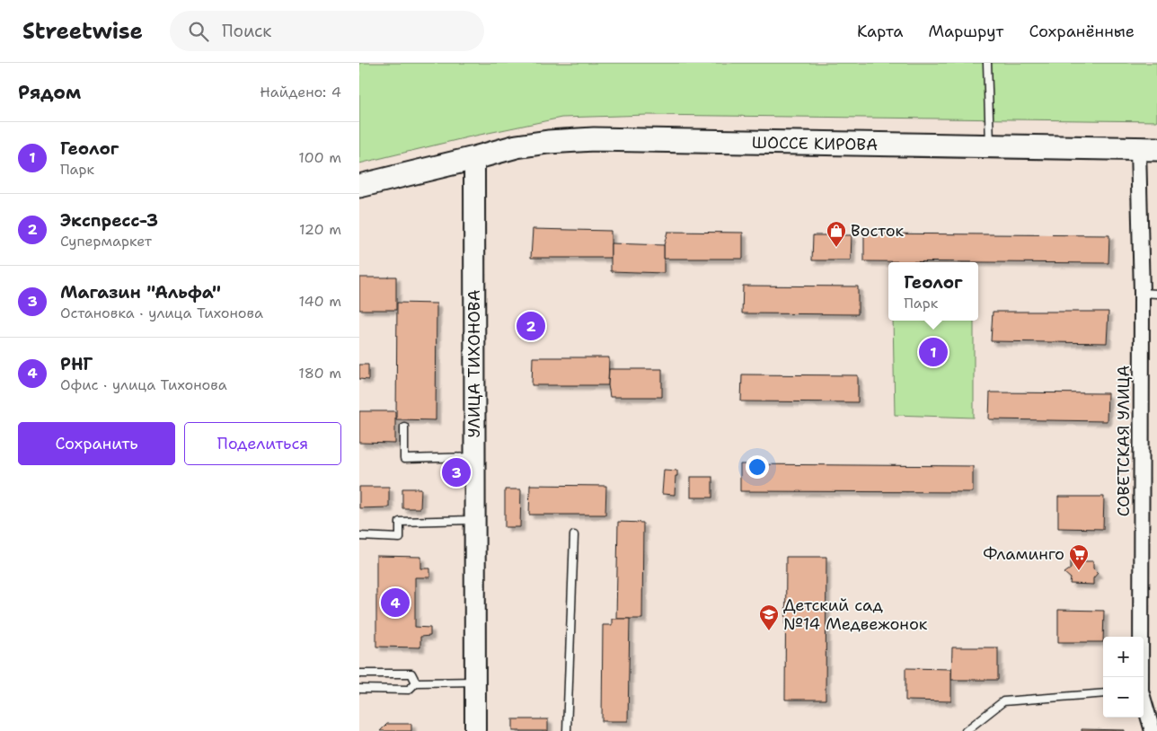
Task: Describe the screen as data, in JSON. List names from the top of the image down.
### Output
{
  "streets": {
    "main road": ["ШОССЕ КИРОВА", "УЛИЦА ТИХОНОВА"],
    "street": ["СОВЕТСКАЯ УЛИЦА"]
  },
  "crossings": [
    ["ШОССЕ КИРОВА", "УЛИЦА ТИХОНОВА"],
    ["ШОССЕ КИРОВА", "СОВЕТСКАЯ УЛИЦА"]
  ],
  "places": {
    "shop": ["Восток"],
    "supermarket": ["Фламинго"],
    "school or university": ["Детский сад №14 Медвежонок"]
  },
  "page": {
    "header": "Streetwise",
    "search": "Поиск",
    "nav": ["Карта", "Маршрут", "Сохранённые"],
    "heading": ["Рядом", "Найдено: 4"],
    "list": [
      {
        "mark": "1",
        "name": "Геолог",
        "note": "Парк",
        "value": "100 m"
      },
      {
        "mark": "2",
        "name": "Экспресс-3",
        "note": "Супермаркет",
        "value": "120 m"
      },
      {
        "mark": "3",
        "name": "Магазин \"Альфа\"",
        "note": "Остановка · улица Тихонова",
        "value": "140 m"
      },
      {
        "mark": "4",
        "name": "РНГ",
        "note": "Офис · улица Тихонова",
        "value": "180 m"
      }
    ],
    "popup": ["Геолог", "Парк"],
    "pins": [
      "2",
      "1",
      "3",
      "4"
    ],
    "buttons": ["Сохранить", "Поделиться"],
    "map_buttons": ["+", "−"]
  }
}
